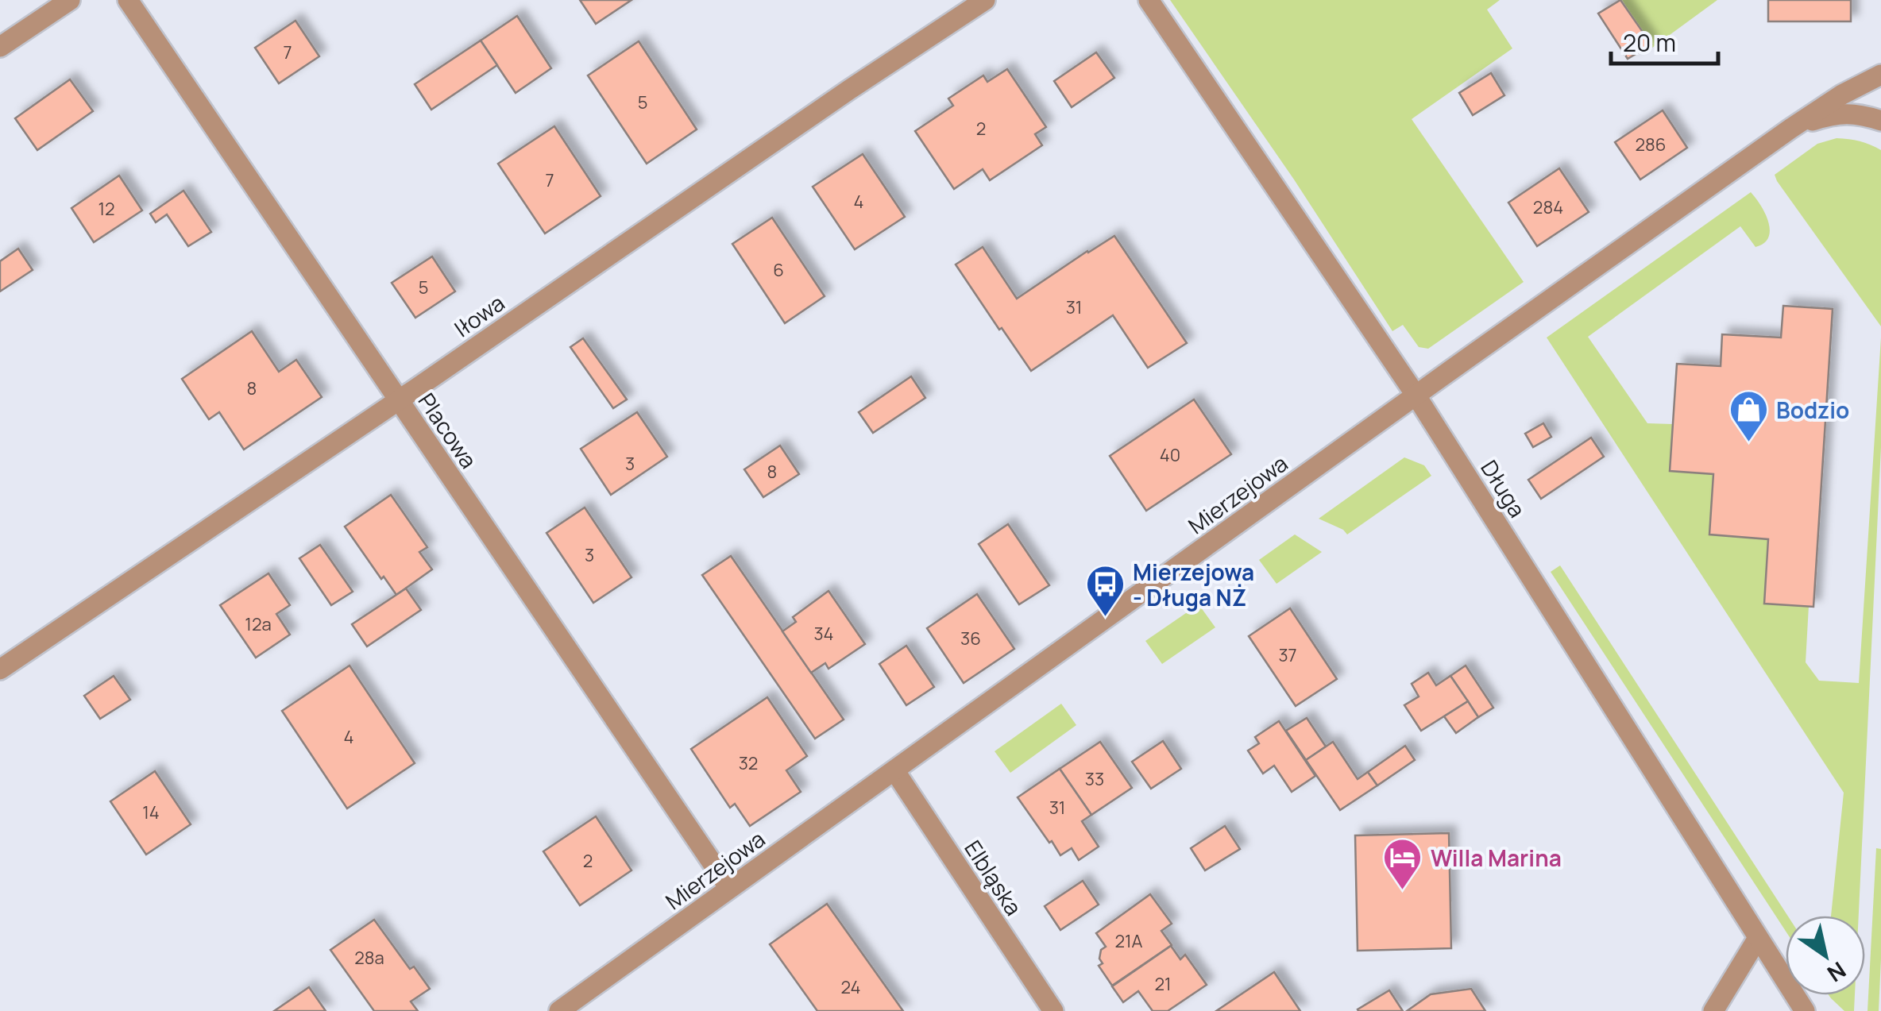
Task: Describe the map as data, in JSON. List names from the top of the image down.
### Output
{
  "streets": {
    "street": [
      "Iłowa",
      "Placowa",
      "Długa",
      "Mierzejowa",
      "Elbląska"
    ]
  },
  "crossings": [
    ["Iłowa", "Placowa"],
    ["Placowa", "Mierzejowa"],
    ["Długa", "Mierzejowa"],
    ["Mierzejowa", "Elbląska"]
  ],
  "places": {
    "shop": ["Bodzio"],
    "bus stop": ["Mierzejowa - Długa NŻ"],
    "hotel": ["Willa Marina"]
  },
  "house_numbers": [
    "7",
    "5",
    "2",
    "286",
    "7",
    "4",
    "284",
    "12",
    "6",
    "5",
    "31",
    "8",
    "40",
    "3",
    "8",
    "3",
    "12a",
    "34",
    "36",
    "37",
    "4",
    "32",
    "33",
    "31",
    "14",
    "2",
    "21A",
    "28a",
    "21",
    "24"
  ],
  "scale_bar": "20 m",
  "north": "bottom right"
}
